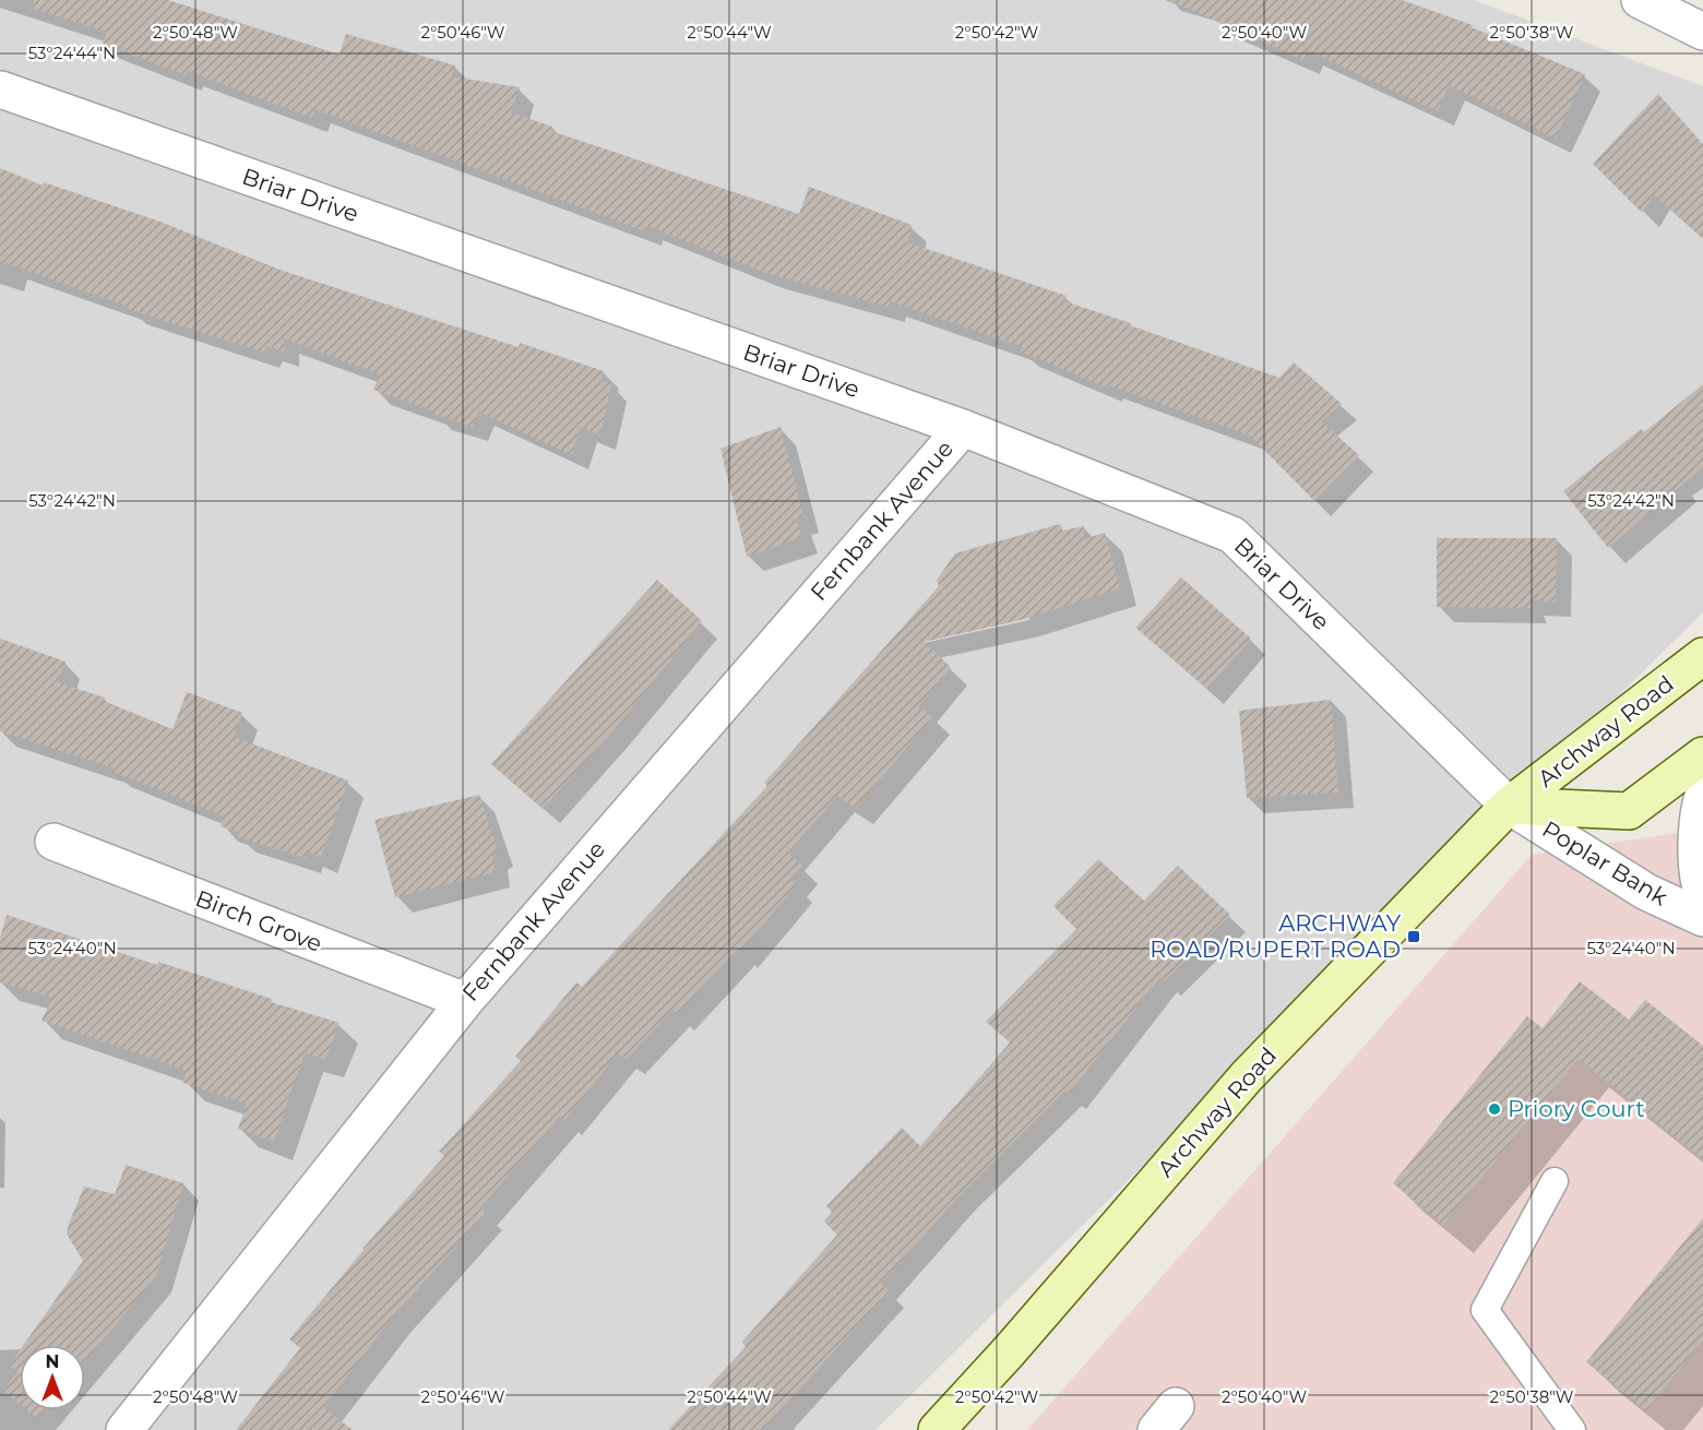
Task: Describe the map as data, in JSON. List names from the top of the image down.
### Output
{
  "streets": {
    "main road": ["Archway Road"],
    "street": [
      "Briar Drive",
      "Fernbank Avenue",
      "Poplar Bank",
      "Birch Grove"
    ]
  },
  "crossings": [
    ["Briar Drive", "Fernbank Avenue"],
    ["Briar Drive", "Archway Road"],
    ["Briar Drive", "Poplar Bank"],
    ["Fernbank Avenue", "Birch Grove"],
    ["Archway Road", "Poplar Bank"]
  ],
  "places": {
    "transit": ["ARCHWAY ROAD/RUPERT ROAD"],
    "other": ["Priory Court"]
  },
  "north": "top",
  "coordinates": [
    "2°50'48\"W",
    "2°50'46\"W",
    "2°50'44\"W",
    "2°50'42\"W",
    "2°50'40\"W",
    "2°50'38\"W",
    "53°24'44\"N",
    "53°24'42\"N",
    "53°24'40\"N"
  ]
}
